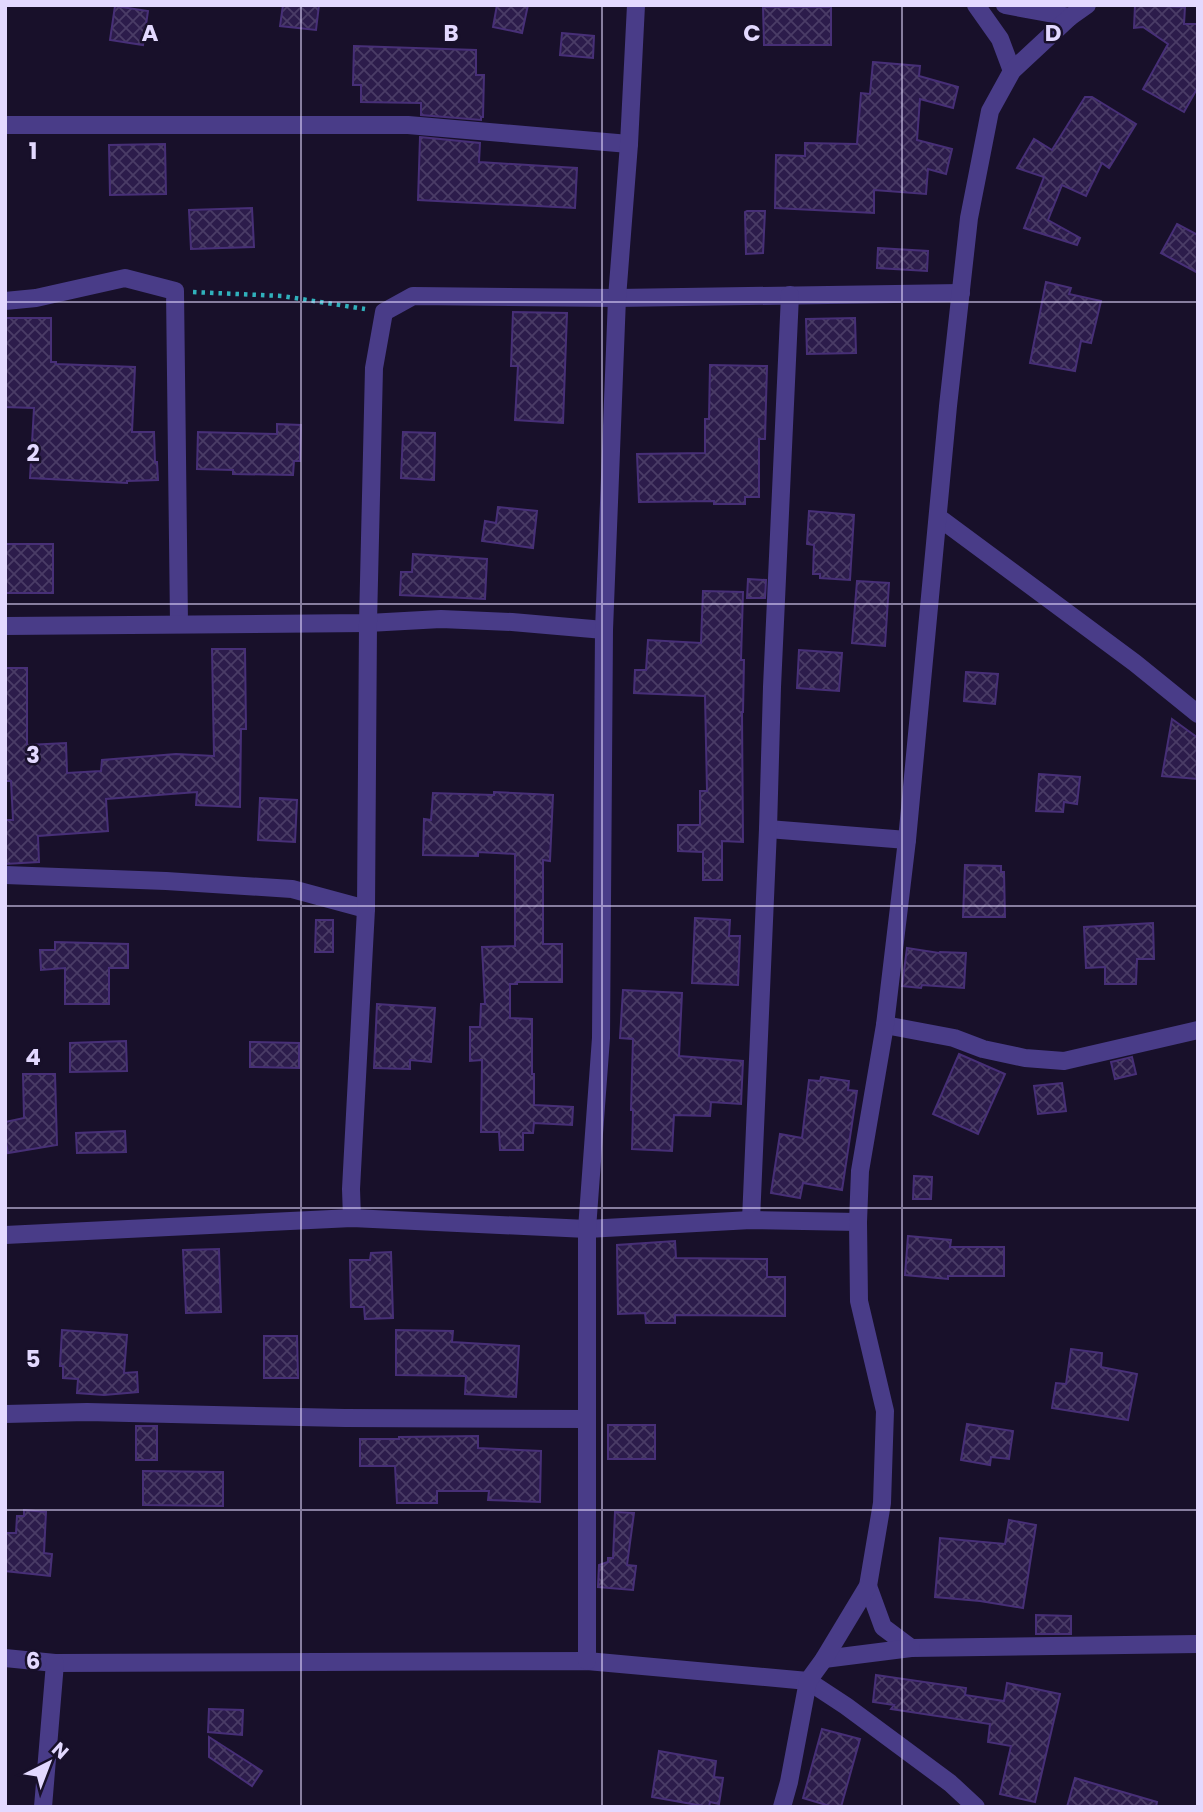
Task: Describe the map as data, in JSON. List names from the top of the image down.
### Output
{
  "north": "top right",
  "grid": {
    "columns": [
      "A",
      "B",
      "C",
      "D"
    ],
    "rows": [
      "1",
      "2",
      "3",
      "4",
      "5",
      "6"
    ]
  }
}
